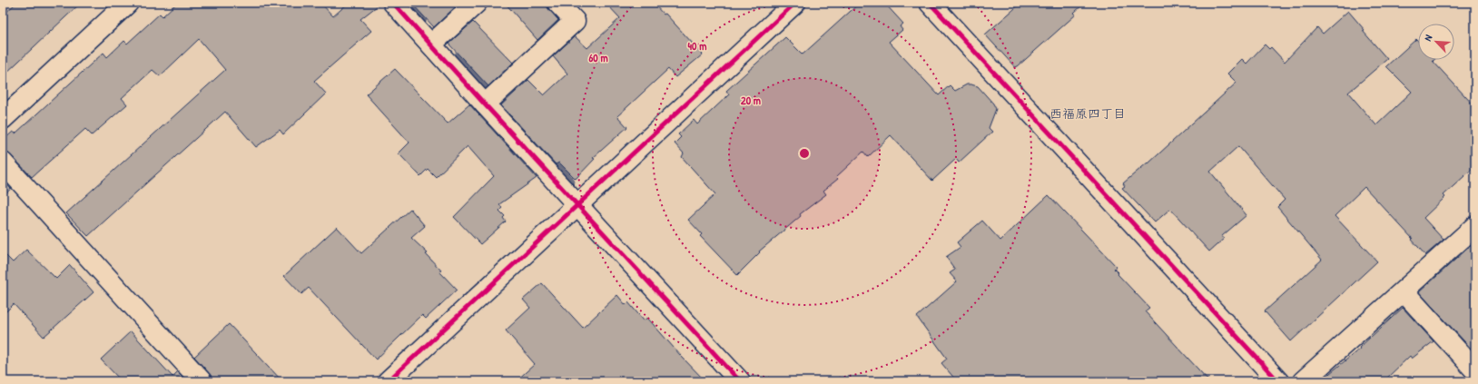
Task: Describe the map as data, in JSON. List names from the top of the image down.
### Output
{
  "districts": ["西福原四丁目"],
  "north": "top left",
  "rings": ["40 m", "60 m", "20 m"]
}
